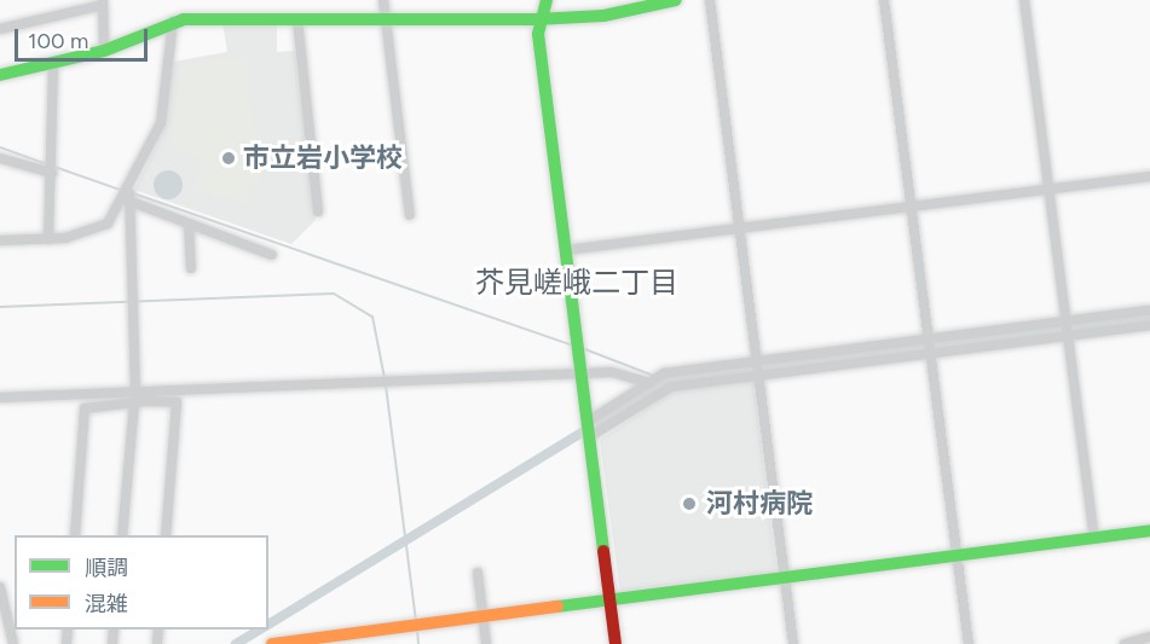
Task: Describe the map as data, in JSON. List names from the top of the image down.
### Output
{
  "districts": ["芥見嵯峨二丁目"],
  "places": ["市立岩小学校", "河村病院"],
  "legend": ["順調", "混雑"],
  "scale_bar": "100 m"
}
